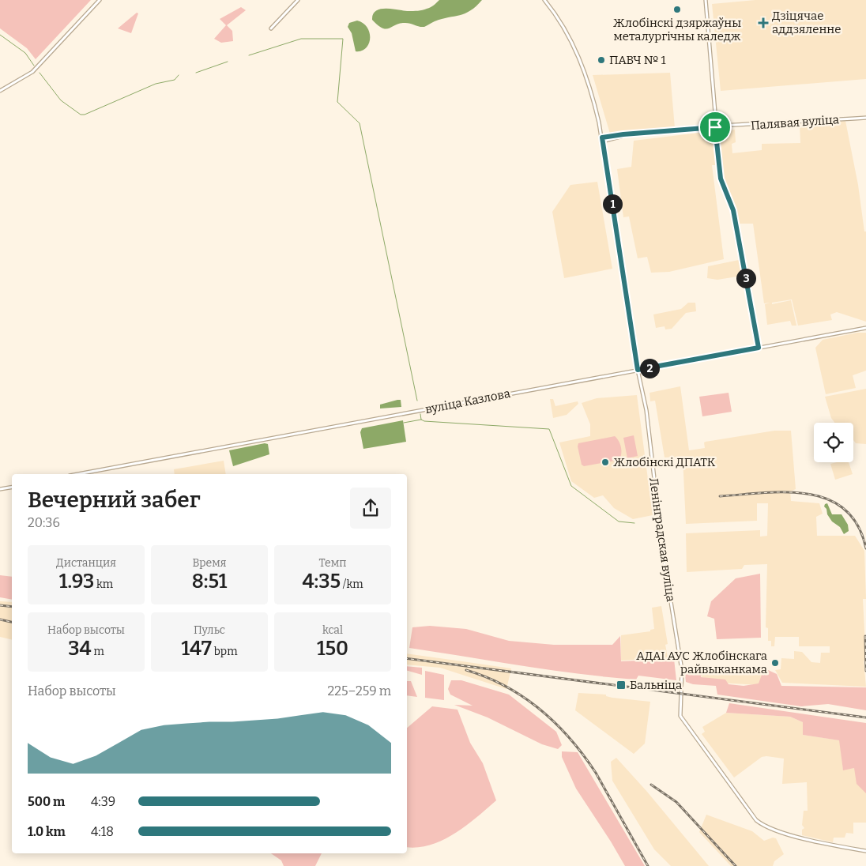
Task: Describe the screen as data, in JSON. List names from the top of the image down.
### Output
{
  "streets": {
    "main road": ["Палявая вуліца", "вуліца Казлова", "Ленінградская вуліца"]
  },
  "crossings": [
    ["Палявая вуліца", "Ленінградская вуліца"],
    ["вуліца Казлова", "Ленінградская вуліца"]
  ],
  "places": {
    "other": [
      "Жлобінскі дзяржаўны металургічны каледж",
      "ПАВЧ № 1",
      "Жлобінскі ДПАТК",
      "АДАІ АУС Жлобінскага райвыканкама"
    ],
    "health": ["Дзіцячае аддзяленне"],
    "transit": ["Бальніца"]
  },
  "page": {
    "pins": ["1", "3", "2"],
    "heading": ["Вечерний забег", "20:36"],
    "stats": [
      ["Дистанция", "1.93 km"],
      ["Время", "8:51"],
      ["Темп", "4:35 /km"],
      ["Набор высоты", "34 m"],
      ["Пульс", "147 bpm"],
      ["kcal", "150"]
    ],
    "chart": ["Набор высоты", "225–259 m"],
    "list": [
      {
        "name": "500 m",
        "note": "4:39"
      },
      {
        "name": "1.0 km",
        "note": "4:18"
      }
    ]
  }
}
